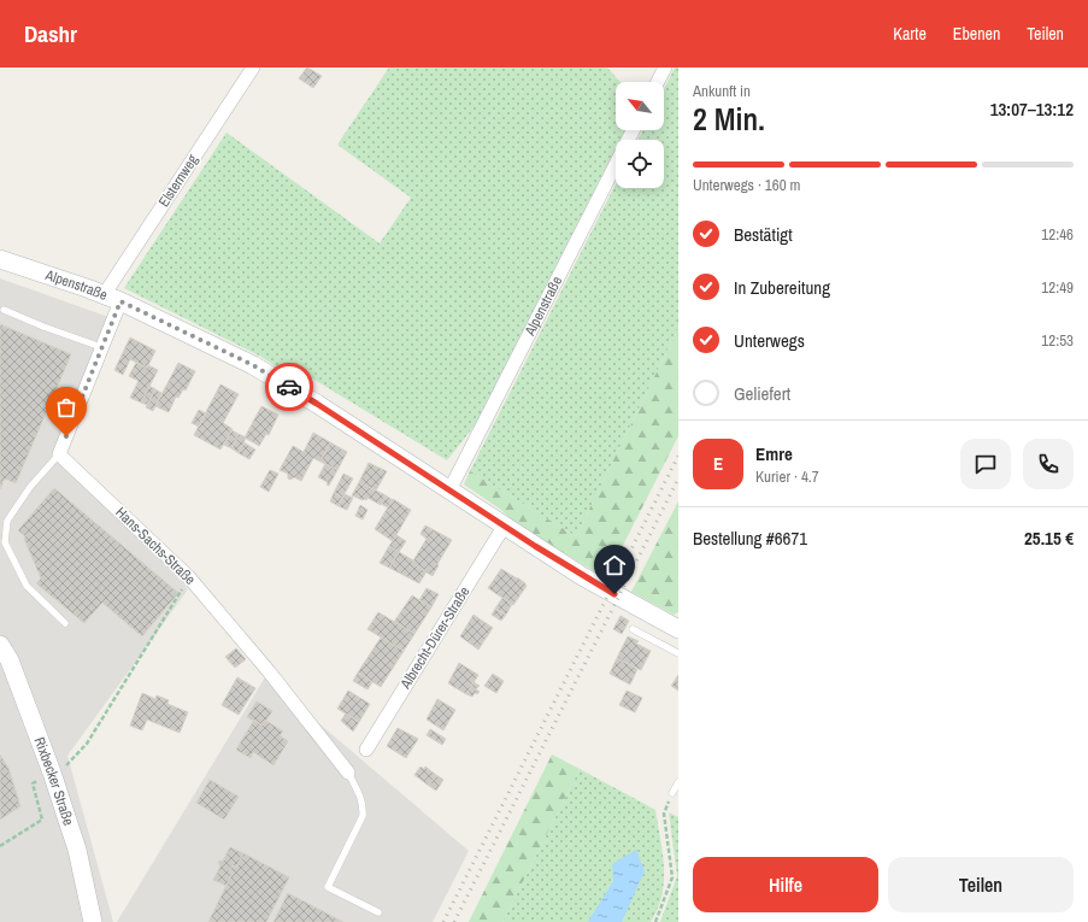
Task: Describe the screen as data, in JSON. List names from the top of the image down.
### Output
{
  "streets": {
    "street": [
      "Elsternweg",
      "Alpenstraße",
      "Hans-Sachs-Straße",
      "Albrecht-Dürer-Straße",
      "Rixbecker Straße"
    ]
  },
  "crossings": [
    ["Elsternweg", "Alpenstraße"],
    ["Alpenstraße", "Albrecht-Dürer-Straße"]
  ],
  "north": "top left",
  "page": {
    "header": "Dashr",
    "nav": ["Karte", "Ebenen", "Teilen"],
    "heading": ["2 Min.", "Ankunft in", "13:07–13:12"],
    "panel": [
      "Emre",
      "Kurier · 4.7",
      "Bestellung #6671",
      "25.15 €"
    ],
    "bar": "Unterwegs · 160 m",
    "list": [
      ["Bestätigt", "12:46"],
      ["In Zubereitung", "12:49"],
      ["Unterwegs", "12:53"],
      "Geliefert"
    ],
    "round": "E",
    "buttons": ["Hilfe", "Teilen"]
  }
}
